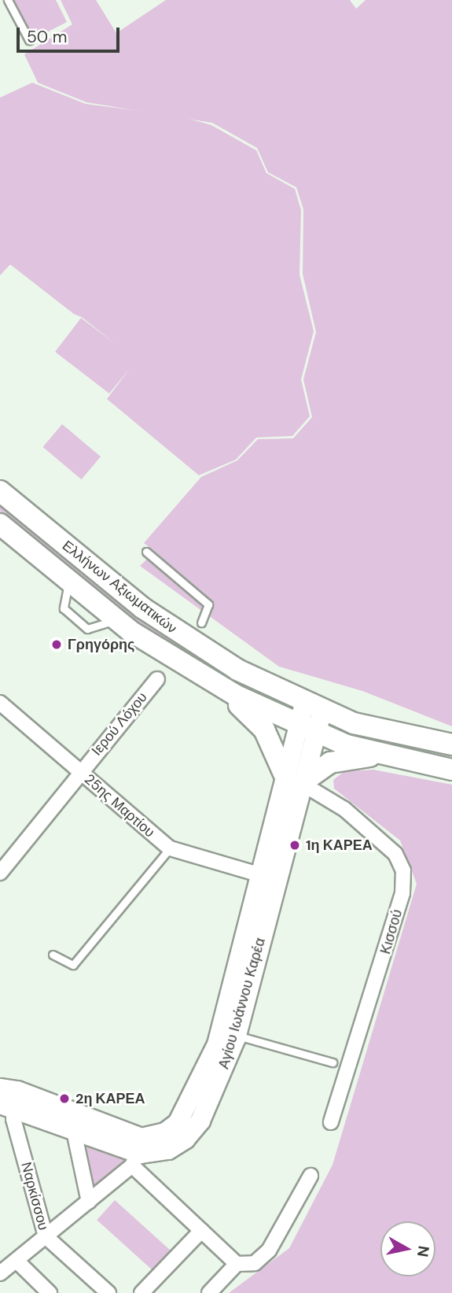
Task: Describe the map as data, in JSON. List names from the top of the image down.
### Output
{
  "streets": {
    "main road": ["Ελλήνων Αξιωματικών"],
    "street": [
      "Ιερού Λόχου",
      "25ης Μαρτίου",
      "Κισσού",
      "Αγίου Ιωάννου Καρέα",
      "Ναρκίσσου"
    ]
  },
  "crossings": [
    ["Ελλήνων Αξιωματικών", "Αγίου Ιωάννου Καρέα"],
    ["Ιερού Λόχου", "25ης Μαρτίου"],
    ["25ης Μαρτίου", "Αγίου Ιωάννου Καρέα"],
    ["Κισσού", "Αγίου Ιωάννου Καρέα"],
    ["Αγίου Ιωάννου Καρέα", "Ναρκίσσου"]
  ],
  "places": ["Γρηγόρης", "1η ΚΑΡΕΑ", "2η ΚΑΡΕΑ"],
  "scale_bar": "50 m",
  "north": "right"
}
